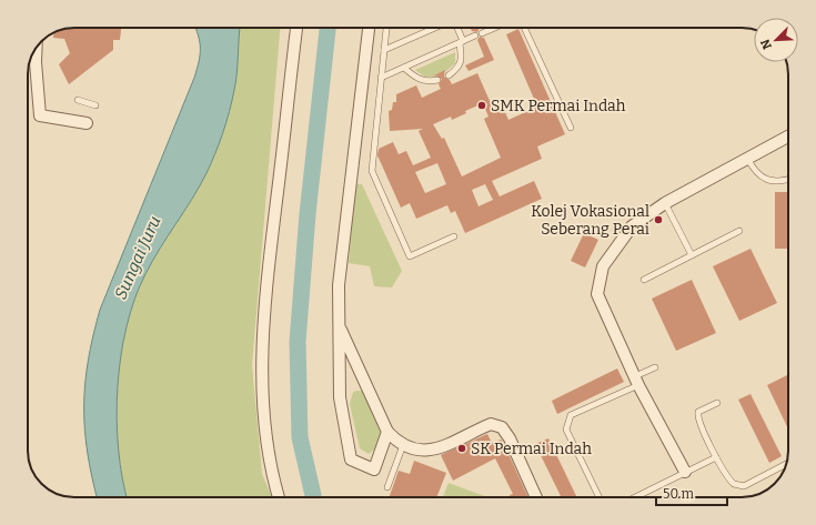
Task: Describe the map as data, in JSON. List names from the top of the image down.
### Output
{
  "water": ["Sungai Juru"],
  "places": ["SMK Permai Indah", "Kolej Vokasional Seberang Perai", "SK Permai Indah"],
  "scale_bar": "50 m",
  "north": "bottom left"
}
